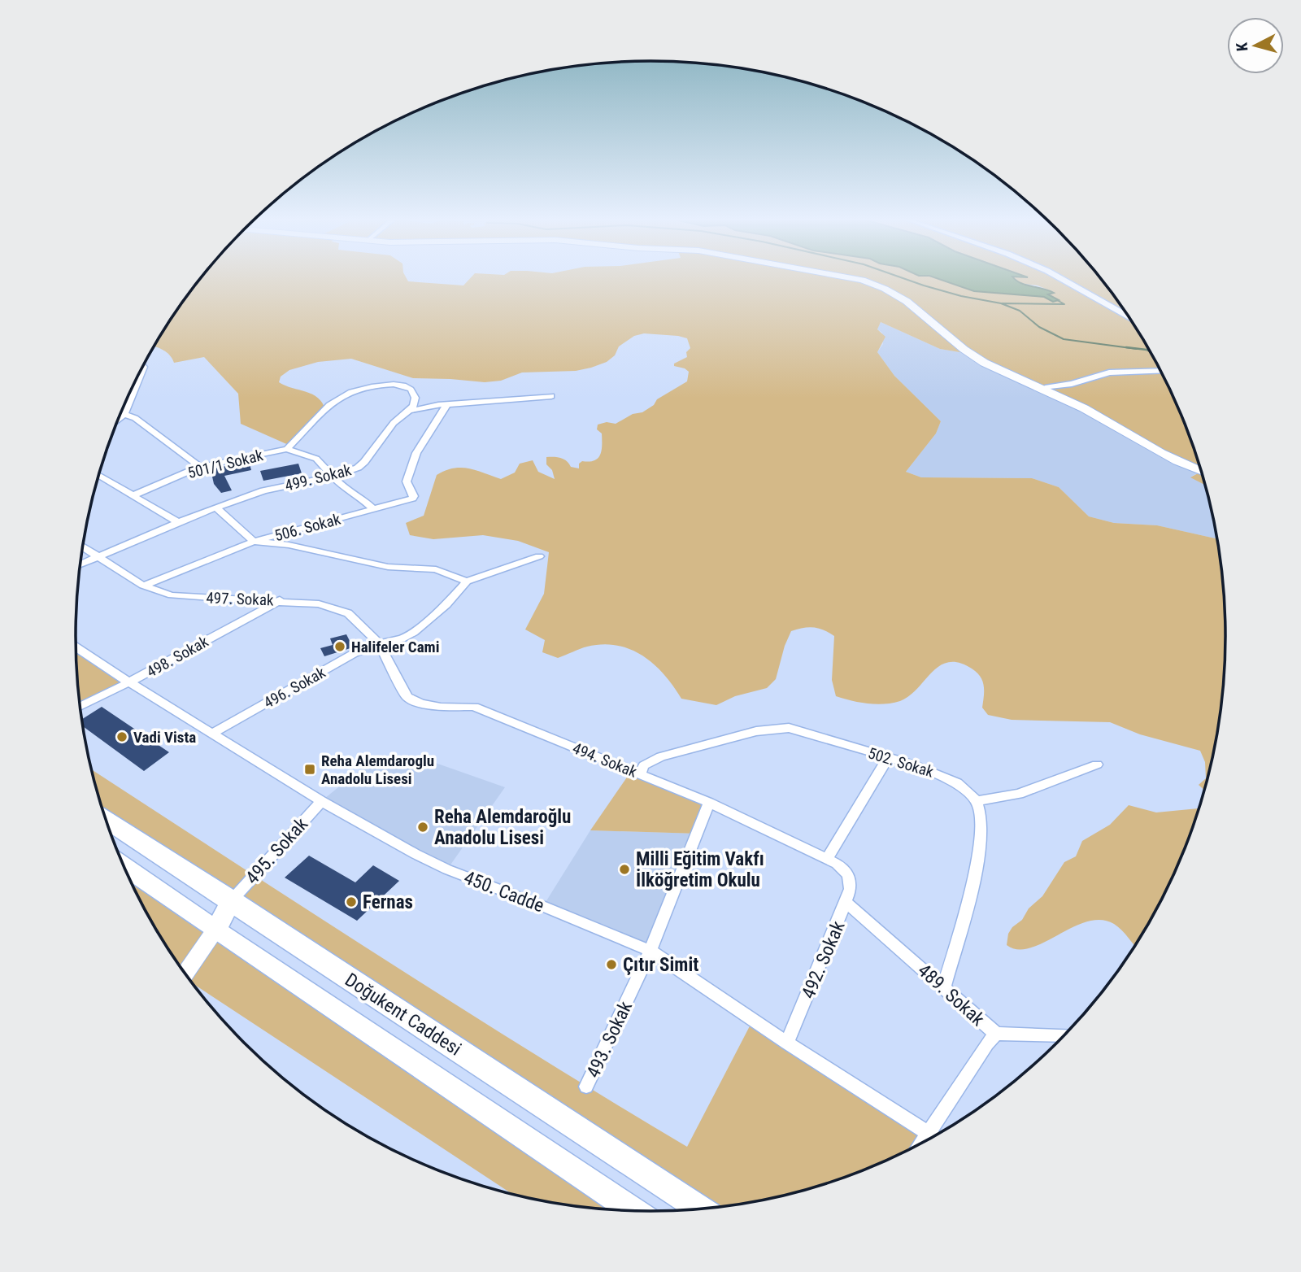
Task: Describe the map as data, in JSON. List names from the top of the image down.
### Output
{
  "streets": {
    "main road": ["Doğukent Caddesi"],
    "street": [
      "501/1 Sokak",
      "499. Sokak",
      "506. Sokak",
      "497. Sokak",
      "498. Sokak",
      "496. Sokak",
      "494. Sokak",
      "502. Sokak",
      "495. Sokak",
      "450. Cadde",
      "492. Sokak",
      "489. Sokak",
      "493. Sokak"
    ]
  },
  "crossings": [
    ["501/1 Sokak", "506. Sokak"],
    ["499. Sokak", "506. Sokak"],
    ["499. Sokak", "497. Sokak"],
    ["506. Sokak", "497. Sokak"],
    ["497. Sokak", "498. Sokak"],
    ["497. Sokak", "496. Sokak"],
    ["497. Sokak", "494. Sokak"],
    ["498. Sokak", "450. Cadde"],
    ["496. Sokak", "494. Sokak"],
    ["496. Sokak", "450. Cadde"],
    ["494. Sokak", "502. Sokak"],
    ["494. Sokak", "492. Sokak"],
    ["494. Sokak", "493. Sokak"],
    ["495. Sokak", "450. Cadde"],
    ["495. Sokak", "Doğukent Caddesi"],
    ["450. Cadde", "492. Sokak"],
    ["450. Cadde", "493. Sokak"],
    ["492. Sokak", "489. Sokak"]
  ],
  "places": {
    "other": [
      "Halifeler Cami",
      "Vadi Vista",
      "Reha Alemdaroğlu Anadolu Lisesi",
      "Milli Eğitim Vakfı İlköğretim Okulu",
      "Fernas",
      "Çıtır Simit"
    ],
    "transit": ["Reha Alemdaroglu Anadolu Lisesi"]
  },
  "north": "left"
}
